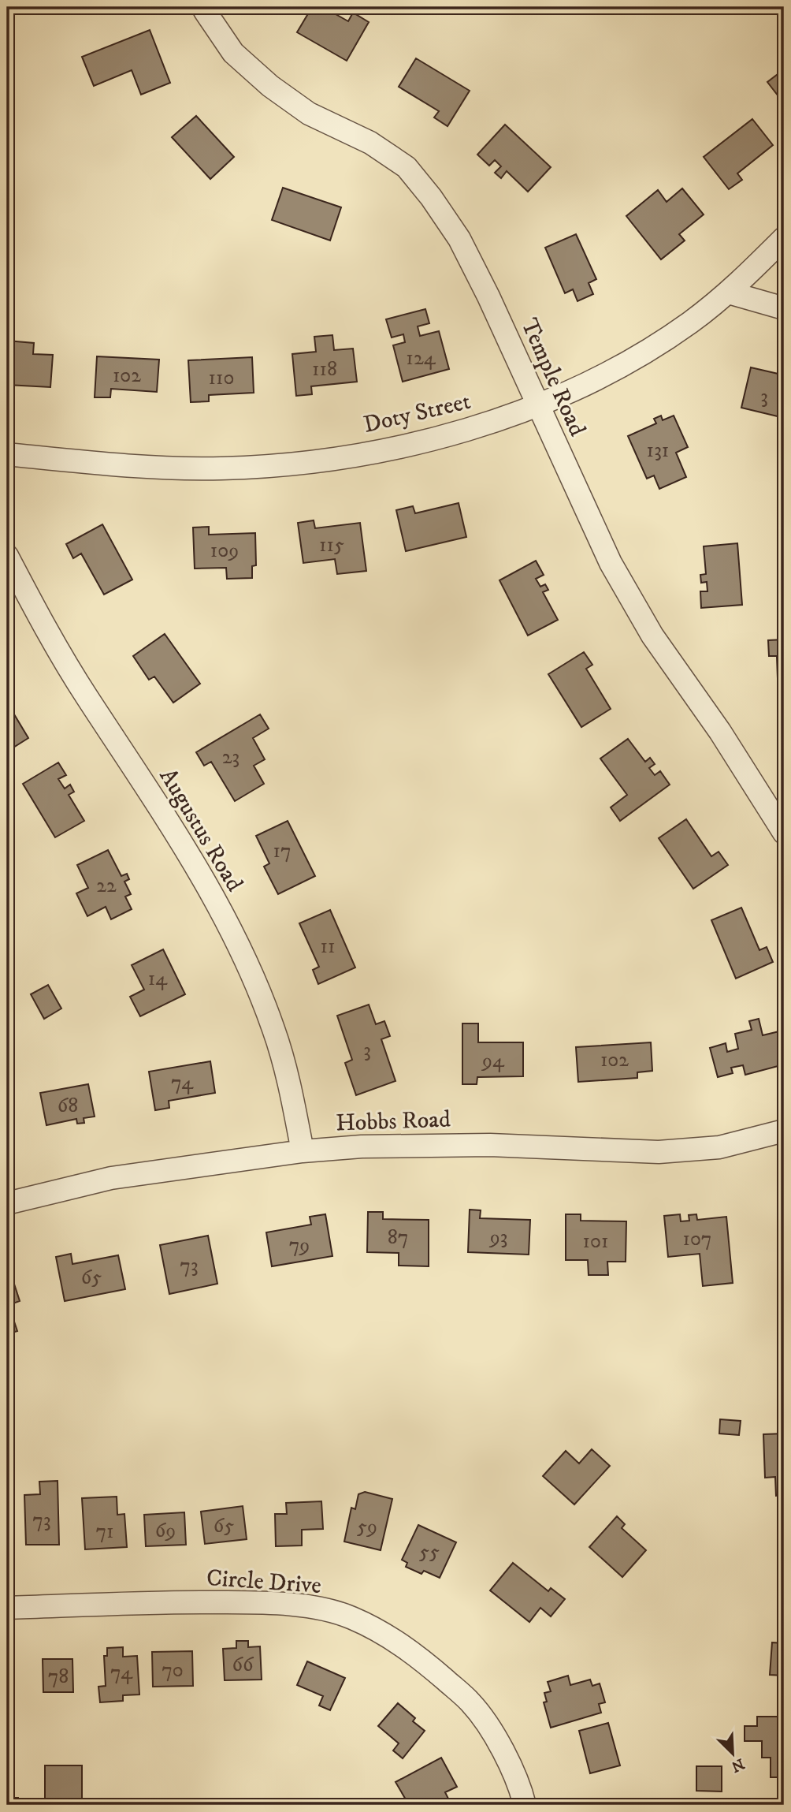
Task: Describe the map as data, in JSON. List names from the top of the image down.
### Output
{
  "streets": {
    "street": [
      "Temple Road",
      "Doty Street",
      "Augustus Road",
      "Hobbs Road",
      "Circle Drive"
    ]
  },
  "crossings": [
    ["Temple Road", "Doty Street"],
    ["Augustus Road", "Hobbs Road"]
  ],
  "house_numbers": [
    "124",
    "118",
    "102",
    "110",
    "3",
    "131",
    "115",
    "109",
    "23",
    "17",
    "22",
    "11",
    "14",
    "3",
    "102",
    "94",
    "74",
    "68",
    "87",
    "93",
    "107",
    "101",
    "79",
    "73",
    "65",
    "73",
    "65",
    "59",
    "69",
    "71",
    "55",
    "66",
    "70",
    "74",
    "78"
  ],
  "north": "bottom right"
}
